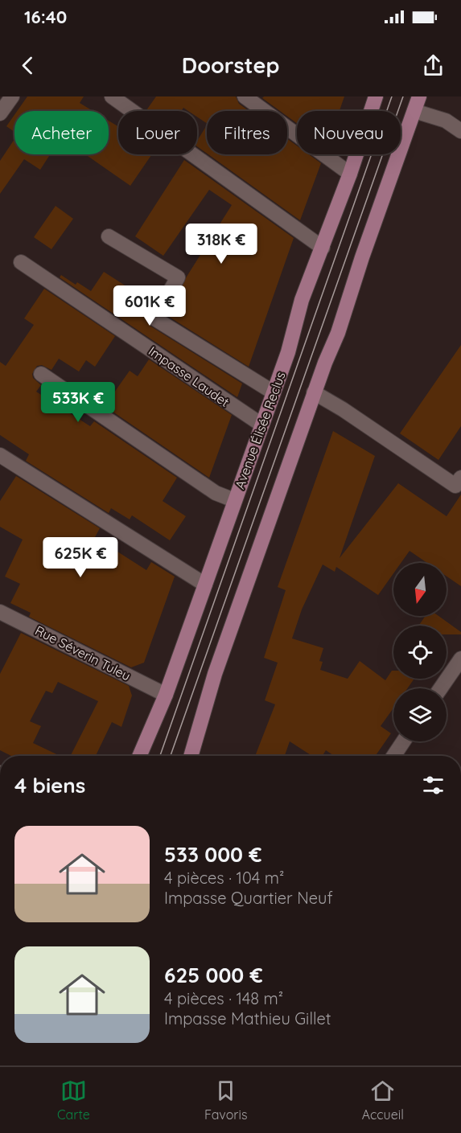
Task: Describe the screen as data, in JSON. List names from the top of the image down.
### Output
{
  "streets": {
    "main road": ["Avenue Élisée Reclus"],
    "street": ["Impasse Laudet", "Rue Séverin Tuleu"]
  },
  "crossings": [
    ["Impasse Laudet", "Avenue Élisée Reclus"],
    ["Avenue Élisée Reclus", "Rue Séverin Tuleu"]
  ],
  "north": "bottom",
  "page": {
    "status": "16:40",
    "header": "Doorstep",
    "chip": [
      "Acheter",
      "Louer",
      "Filtres",
      "Nouveau"
    ],
    "price": [
      "318K €",
      "601K €",
      "533K €",
      "625K €"
    ],
    "heading": "4 biens",
    "list": [
      {
        "name": "533 000 €",
        "note": "4 pièces · 104 m² · Impasse Quartier Neuf"
      },
      {
        "name": "625 000 €",
        "note": "4 pièces · 148 m² · Impasse Mathieu Gillet"
      }
    ],
    "tabs": ["Carte", "Favoris", "Accueil"]
  }
}
